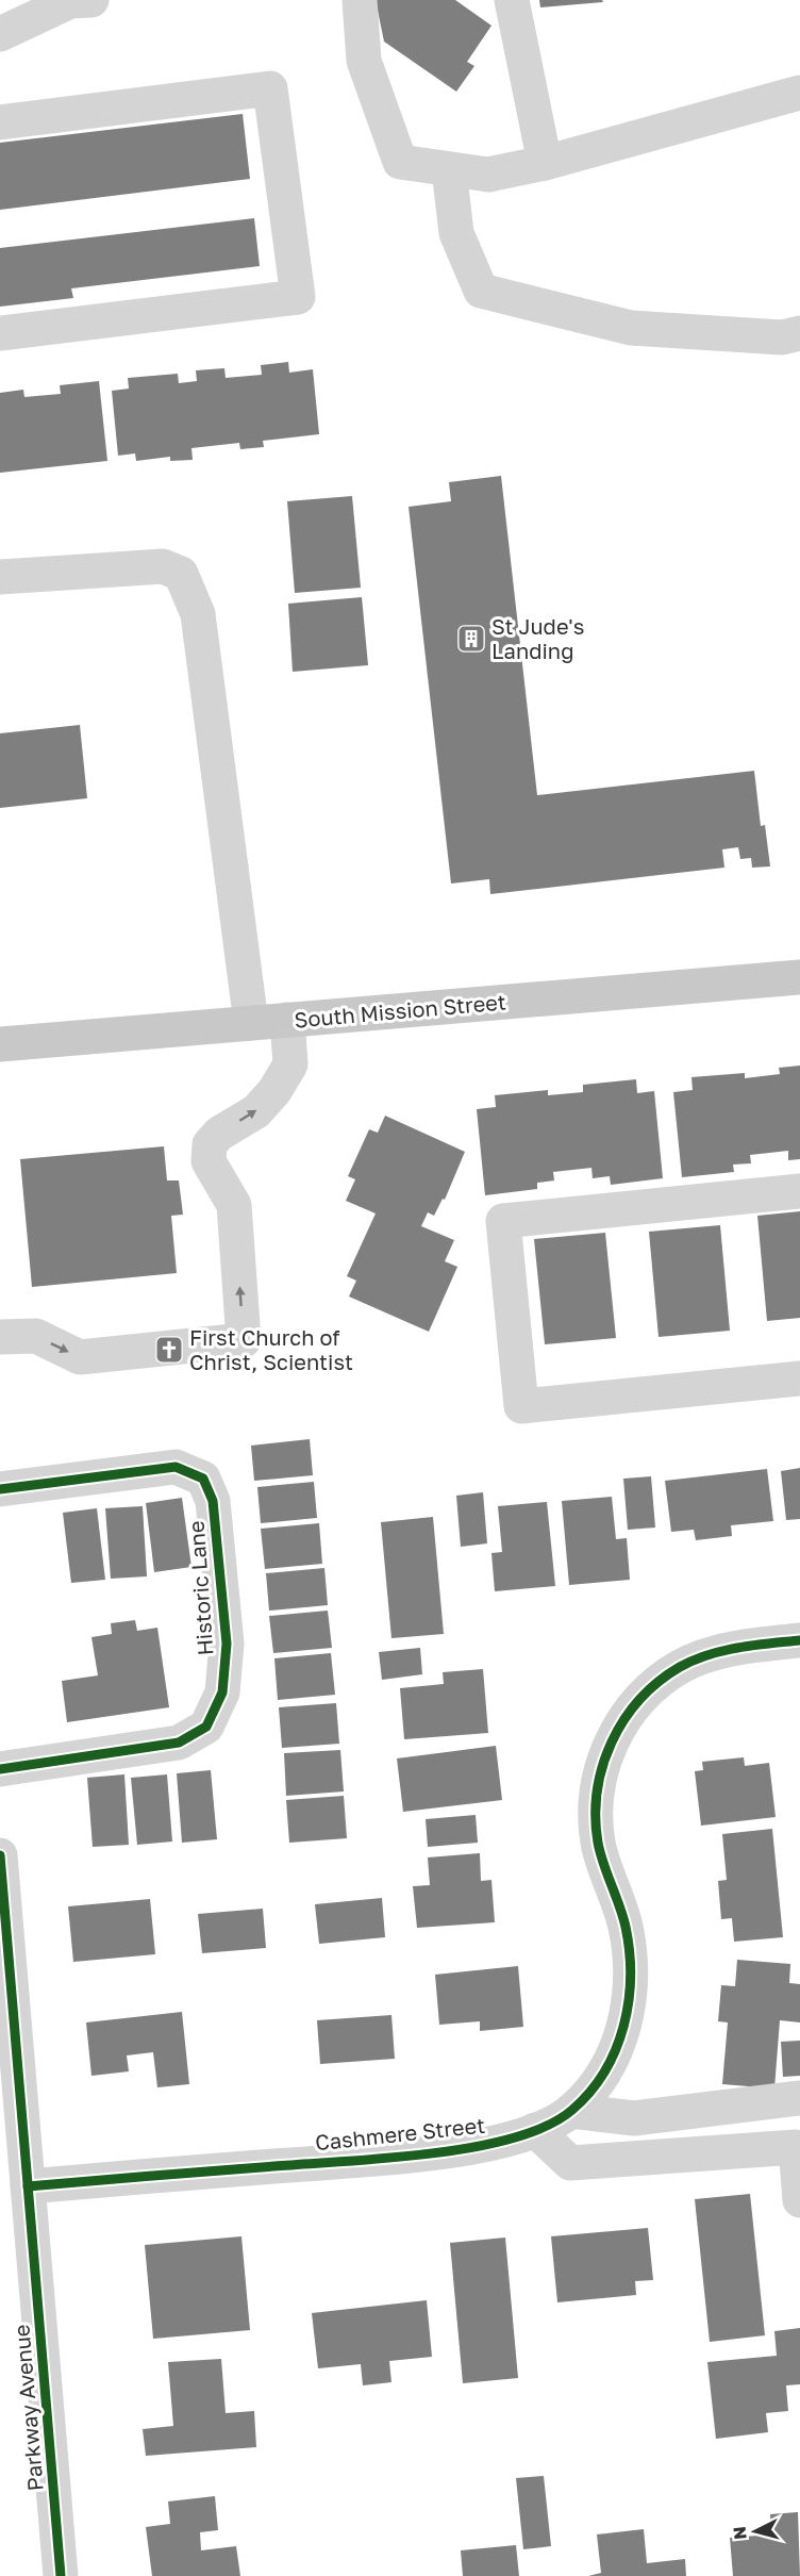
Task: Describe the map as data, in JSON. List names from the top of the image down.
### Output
{
  "streets": {
    "main road": ["South Mission Street"],
    "street": ["Historic Lane", "Cashmere Street", "Parkway Avenue"]
  },
  "crossings": [
    ["Cashmere Street", "Parkway Avenue"]
  ],
  "places": {
    "building": ["St Jude's Landing"],
    "church": ["First Church of Christ, Scientist"]
  },
  "north": "left"
}
